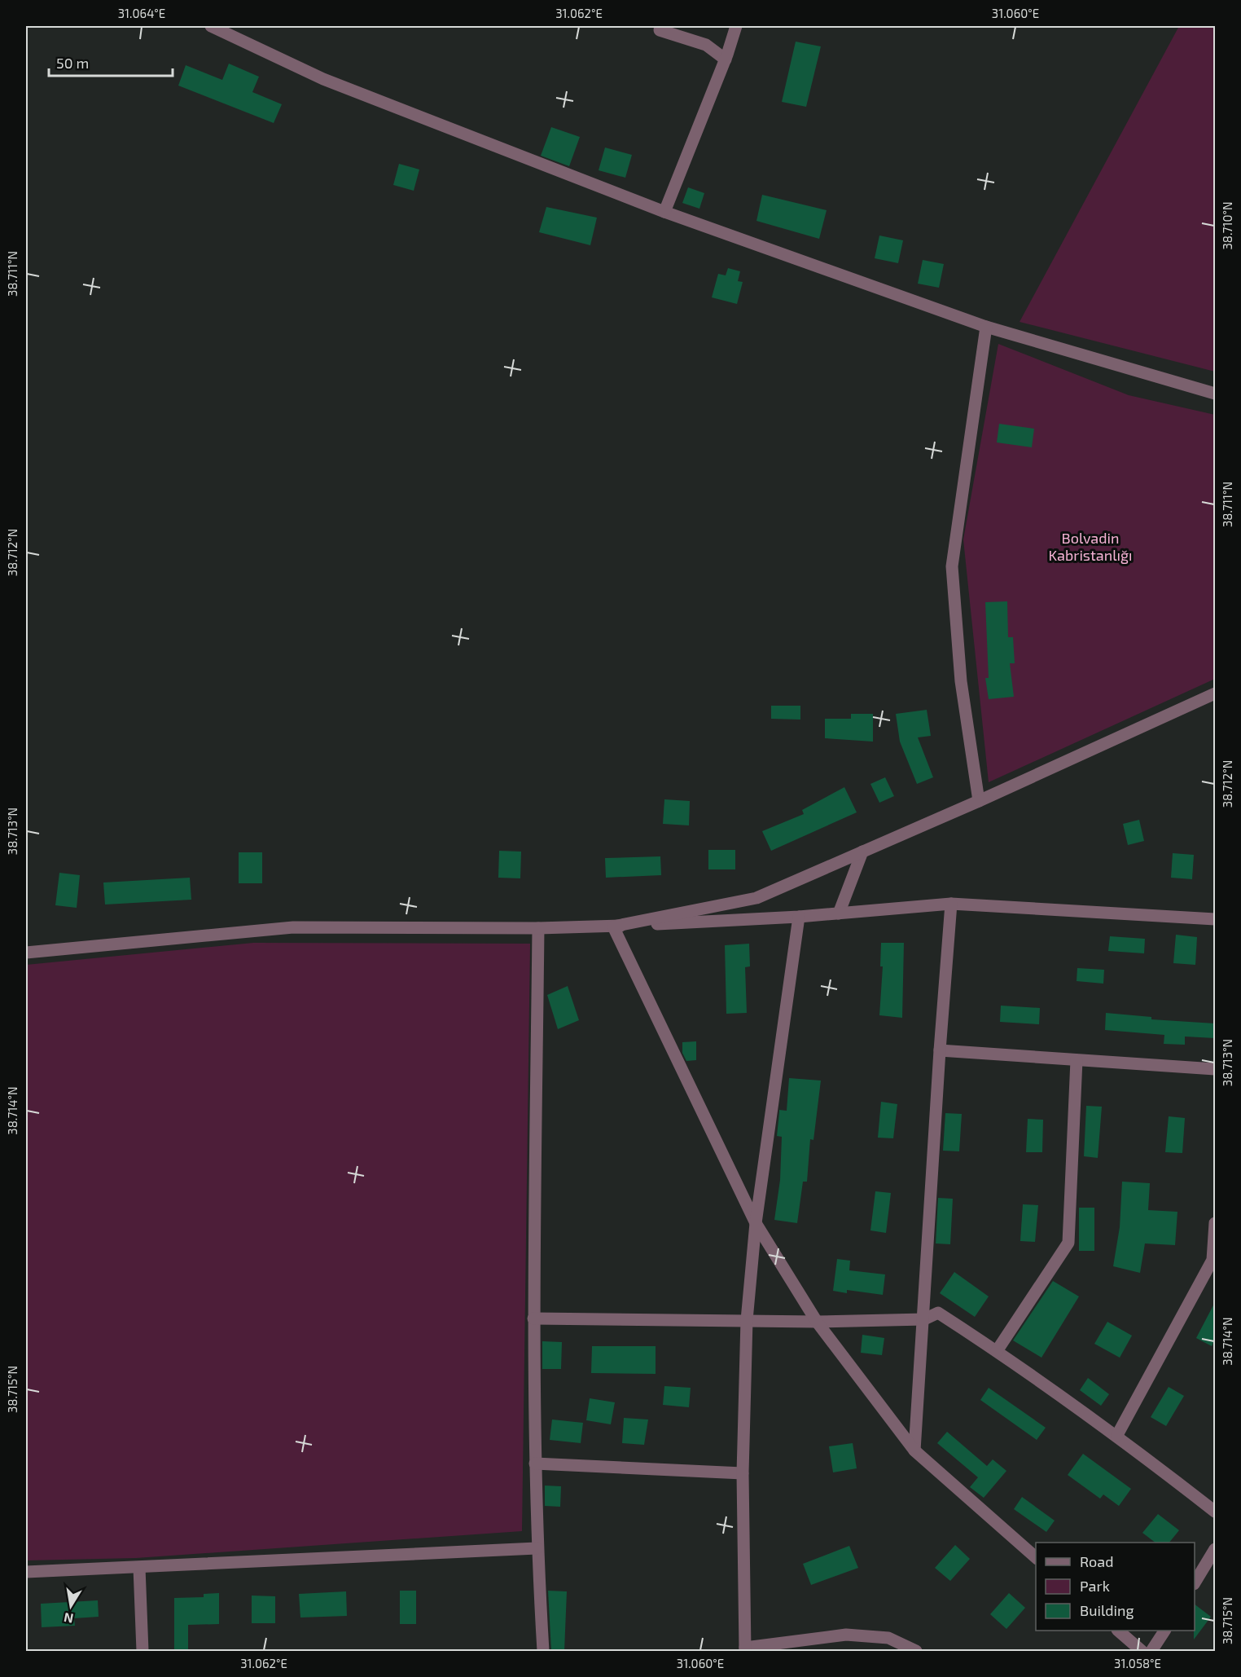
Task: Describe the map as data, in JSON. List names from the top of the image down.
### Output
{
  "parks": ["Bolvadin Kabristanlığı"],
  "legend": ["Road", "Park", "Building"],
  "scale_bar": "50 m",
  "north": "bottom",
  "coordinates": [
    "31.064°E",
    "31.062°E",
    "31.060°E",
    "38.710°N",
    "38.711°N",
    "38.712°N",
    "38.713°N",
    "38.714°N",
    "38.715°N",
    "31.058°E"
  ]
}
